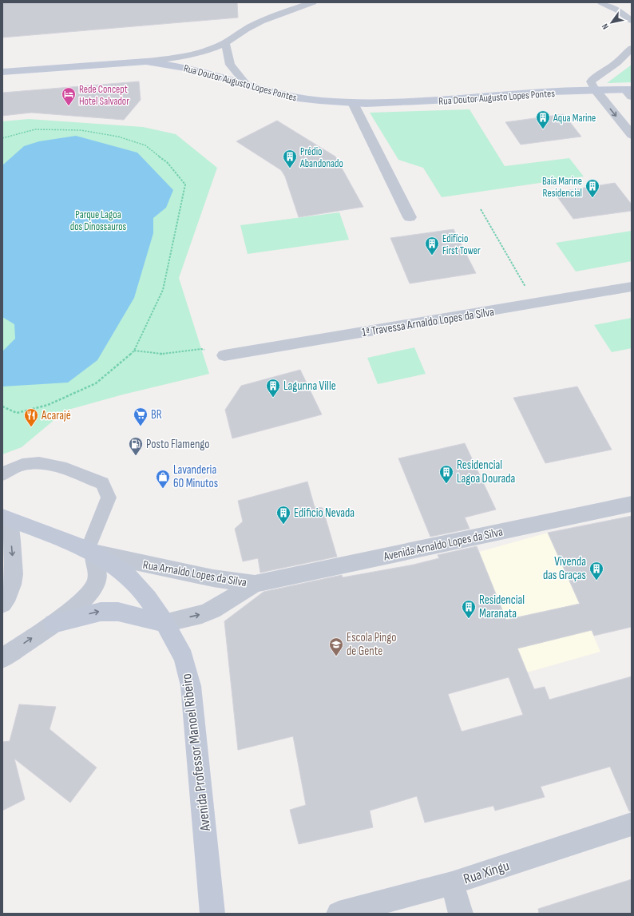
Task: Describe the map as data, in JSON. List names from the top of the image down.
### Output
{
  "streets": {
    "street": [
      "Rua Doutor Augusto Lopes Pontes",
      "1ª Travessa Arnaldo Lopes da Silva",
      "Avenida Arnaldo Lopes da Silva",
      "Rua Arnaldo Lopes da Silva",
      "Avenida Professor Manoel Ribeiro",
      "Rua Xingu"
    ]
  },
  "crossings": [
    ["Avenida Arnaldo Lopes da Silva", "Rua Arnaldo Lopes da Silva"],
    ["Rua Arnaldo Lopes da Silva", "Avenida Professor Manoel Ribeiro"]
  ],
  "one_way": ["Rua Arnaldo Lopes da Silva"],
  "parks": ["Parque Lagoa dos Dinossauros"],
  "places": {
    "hotel": ["Rede Concept Hotel Salvador"],
    "building": [
      "Aqua Marine",
      "Prédio Abandonado",
      "Baía Marine Residencial",
      "Edifício First Tower",
      "Lagunna Ville",
      "Residencial Lagoa Dourada",
      "Edificio Nevada",
      "Vivenda das Graças",
      "Residencial Maranata"
    ],
    "supermarket": ["BR"],
    "restaurant": ["Acarajé"],
    "fuel station": ["Posto Flamengo"],
    "shop": ["Lavanderia 60 Minutos"],
    "school or university": ["Escola Pingo de Gente"]
  },
  "north": "bottom left"
}
